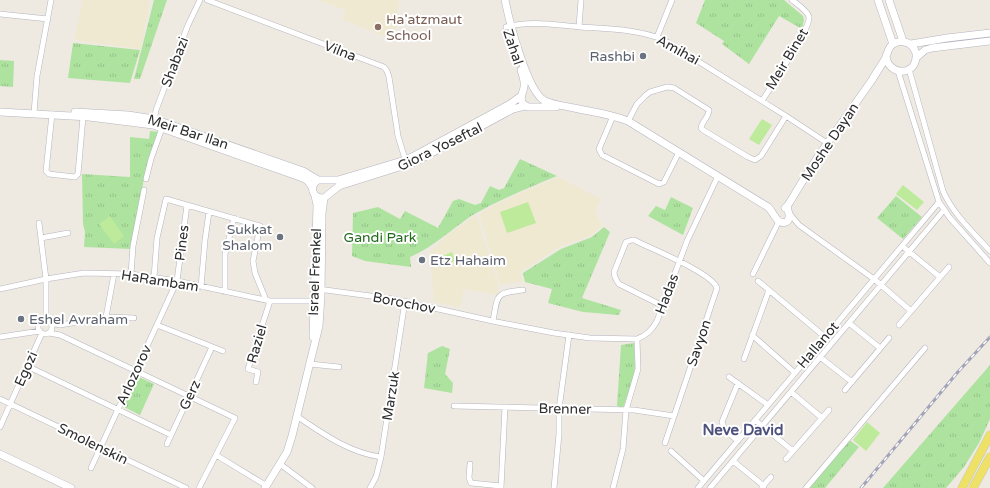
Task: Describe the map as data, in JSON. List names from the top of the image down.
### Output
{
  "streets": {
    "street": [
      "Zahal",
      "Amihai",
      "Vilna",
      "Meir Binet",
      "Shabazi",
      "Meir Bar Ilan",
      "Moshe Dayan",
      "Giora Yoseftal",
      "Pines",
      "Israel Frenkel",
      "HaRambam",
      "Hadas",
      "Borochov",
      "Savyon",
      "Raziel",
      "HaIlanot",
      "Egozi",
      "Arlozorov",
      "Gerz",
      "Marzuk",
      "Brenner",
      "Smolenskin"
    ]
  },
  "crossings": [
    ["Zahal", "Amihai"],
    ["Zahal", "Giora Yoseftal"],
    ["Amihai", "Meir Binet"],
    ["Amihai", "Moshe Dayan"],
    ["Vilna", "Giora Yoseftal"],
    ["Shabazi", "Meir Bar Ilan"],
    ["Meir Bar Ilan", "Giora Yoseftal"],
    ["Meir Bar Ilan", "Israel Frenkel"],
    ["Moshe Dayan", "Giora Yoseftal"],
    ["Giora Yoseftal", "Israel Frenkel"],
    ["Giora Yoseftal", "Hadas"],
    ["Pines", "HaRambam"],
    ["Pines", "Arlozorov"],
    ["Israel Frenkel", "HaRambam"],
    ["Israel Frenkel", "Borochov"],
    ["HaRambam", "Raziel"],
    ["HaRambam", "Arlozorov"],
    ["Hadas", "Borochov"],
    ["Hadas", "Savyon"],
    ["Borochov", "Marzuk"],
    ["Savyon", "Brenner"],
    ["Egozi", "Smolenskin"],
    ["Arlozorov", "Smolenskin"]
  ],
  "districts": ["Neve David"],
  "parks": ["Gandi Park"],
  "places": [
    "Ha'atzmaut School",
    "Rashbi",
    "Sukkat Shalom",
    "Etz Hahaim",
    "Eshel Avraham"
  ]
}
